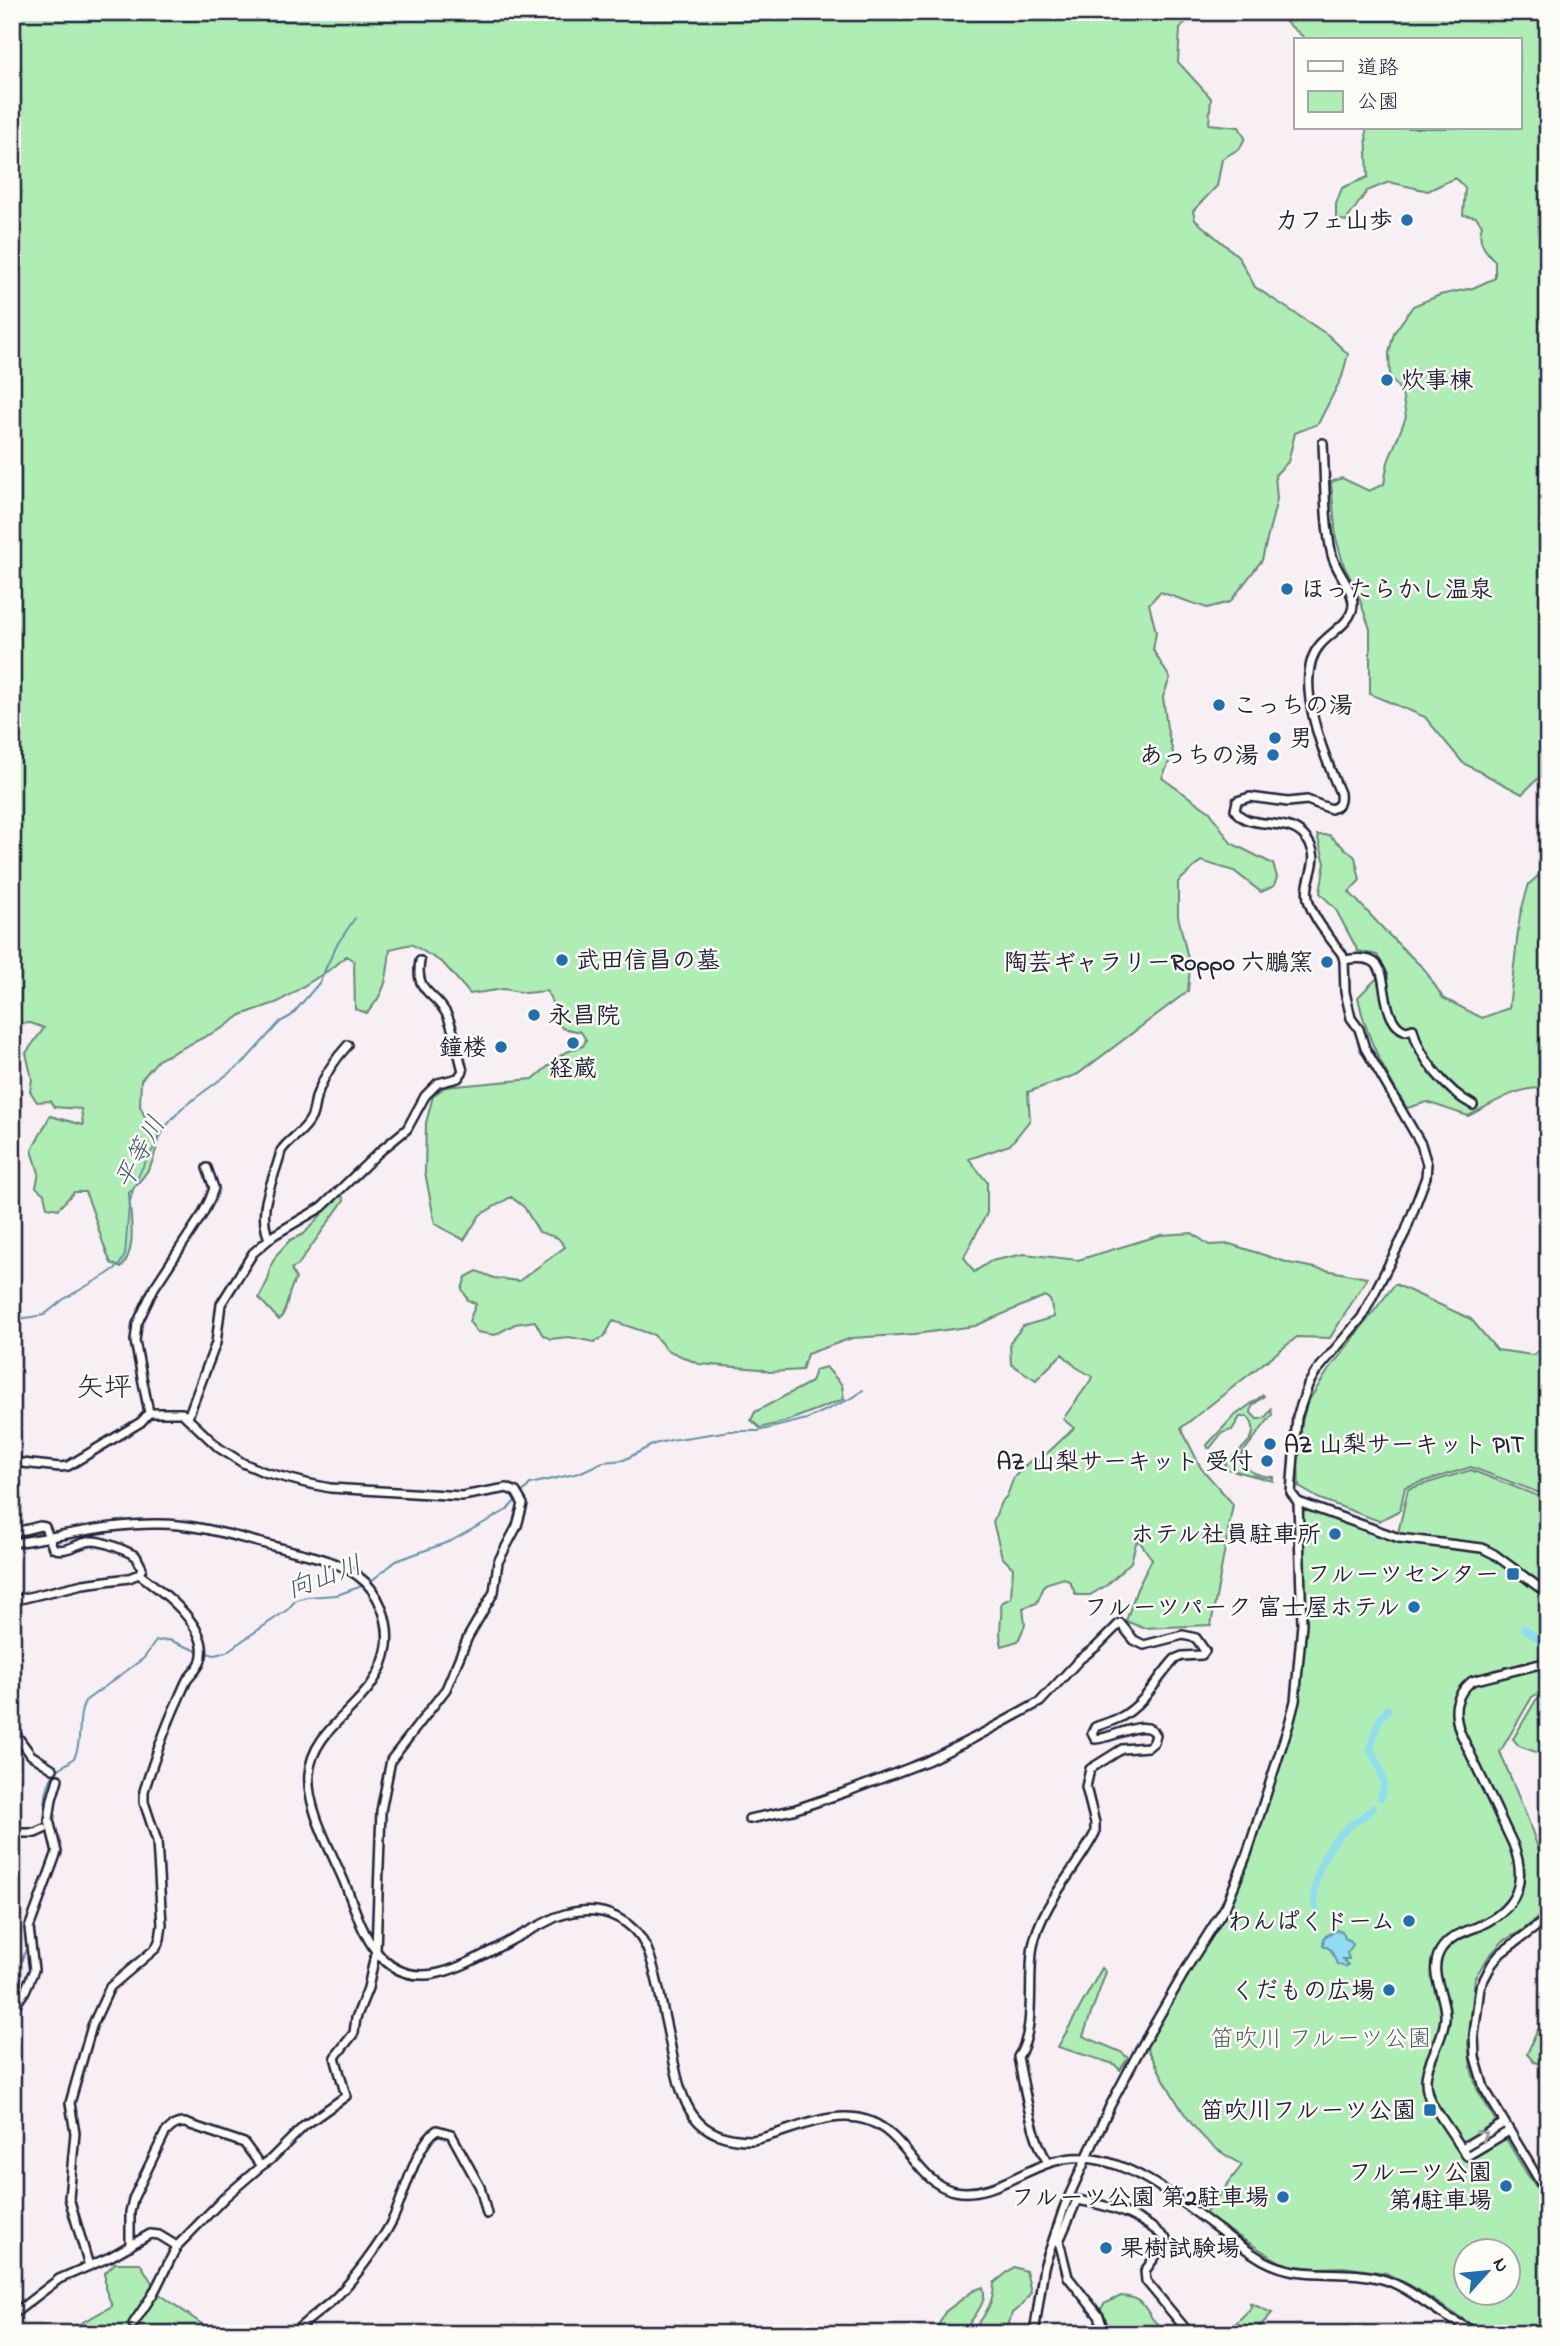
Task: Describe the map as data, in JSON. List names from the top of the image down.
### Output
{
  "districts": ["矢坪"],
  "water": ["平等川", "向山川"],
  "parks": ["笛吹川 フルーツ公園"],
  "places": {
    "other": [
      "カフェ山歩",
      "炊事棟",
      "ほったらかし温泉",
      "こっちの湯",
      "男",
      "あっちの湯",
      "武田信昌の墓",
      "陶芸ギャラリーRoppo 六鵬窯",
      "永昌院",
      "経蔵",
      "鐘楼",
      "AZ 山梨サーキット PIT",
      "AZ 山梨サーキット 受付",
      "ホテル社員駐車所",
      "フルーツパーク 富士屋ホテル",
      "わんぱくドーム",
      "くだもの広場",
      "フルーツ公園 第1駐車場",
      "フルーツ公園 第2駐車場",
      "果樹試験場"
    ],
    "transit": ["フルーツセンター", "笛吹川フルーツ公園"]
  },
  "legend": ["道路", "公園"],
  "north": "top right"
}
